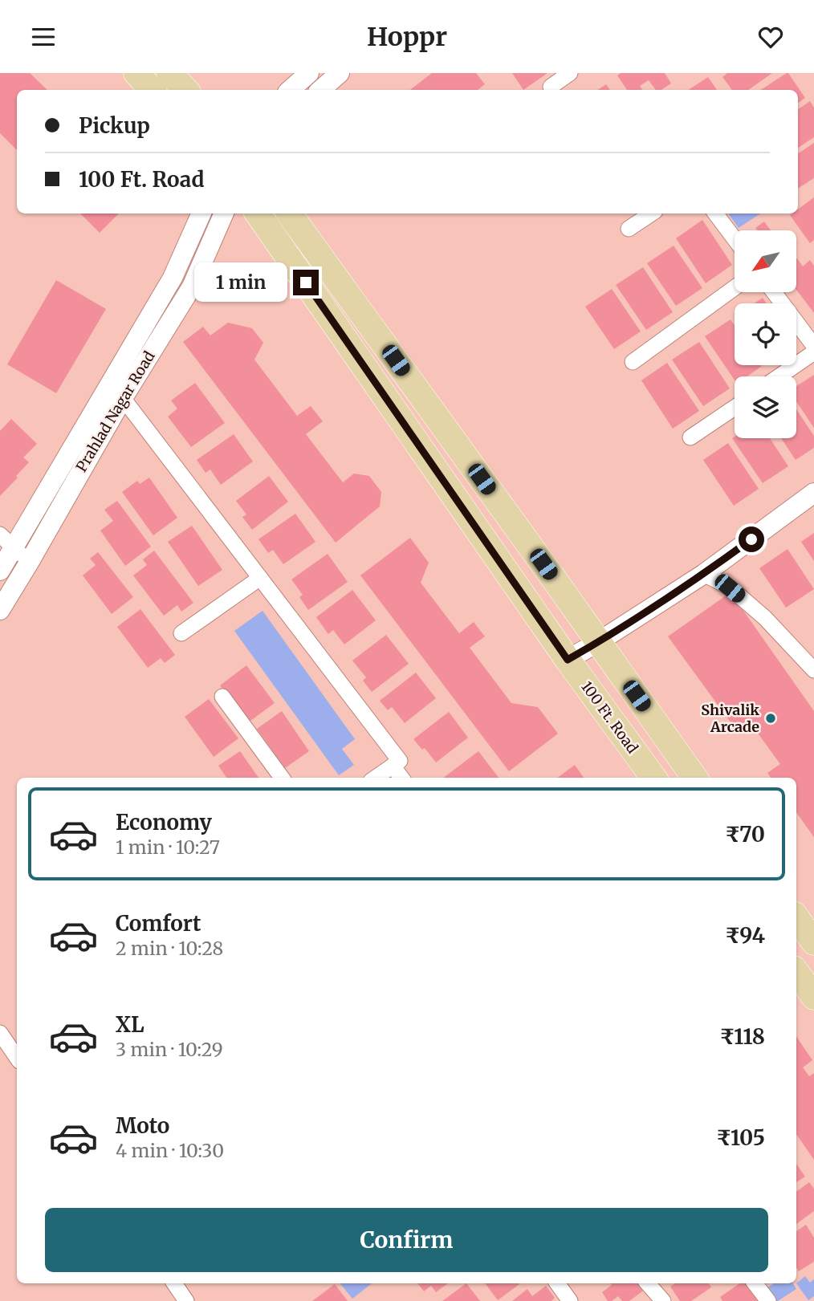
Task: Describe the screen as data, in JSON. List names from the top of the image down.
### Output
{
  "streets": {
    "main road": ["100 Ft. Road"],
    "street": ["Prahlad Nagar Road"]
  },
  "places": ["Shivalik Arcade"],
  "north": "bottom left",
  "page": {
    "header": "Hoppr",
    "banner": ["Pickup", "100 Ft. Road"],
    "bubble": "1 min",
    "list": [
      {
        "name": "Economy",
        "note": "1 min · 10:27",
        "value": "₹70"
      },
      {
        "name": "Comfort",
        "note": "2 min · 10:28",
        "value": "₹94"
      },
      {
        "name": "XL",
        "note": "3 min · 10:29",
        "value": "₹118"
      },
      {
        "name": "Moto",
        "note": "4 min · 10:30",
        "value": "₹105"
      }
    ],
    "buttons": "Confirm"
  }
}
